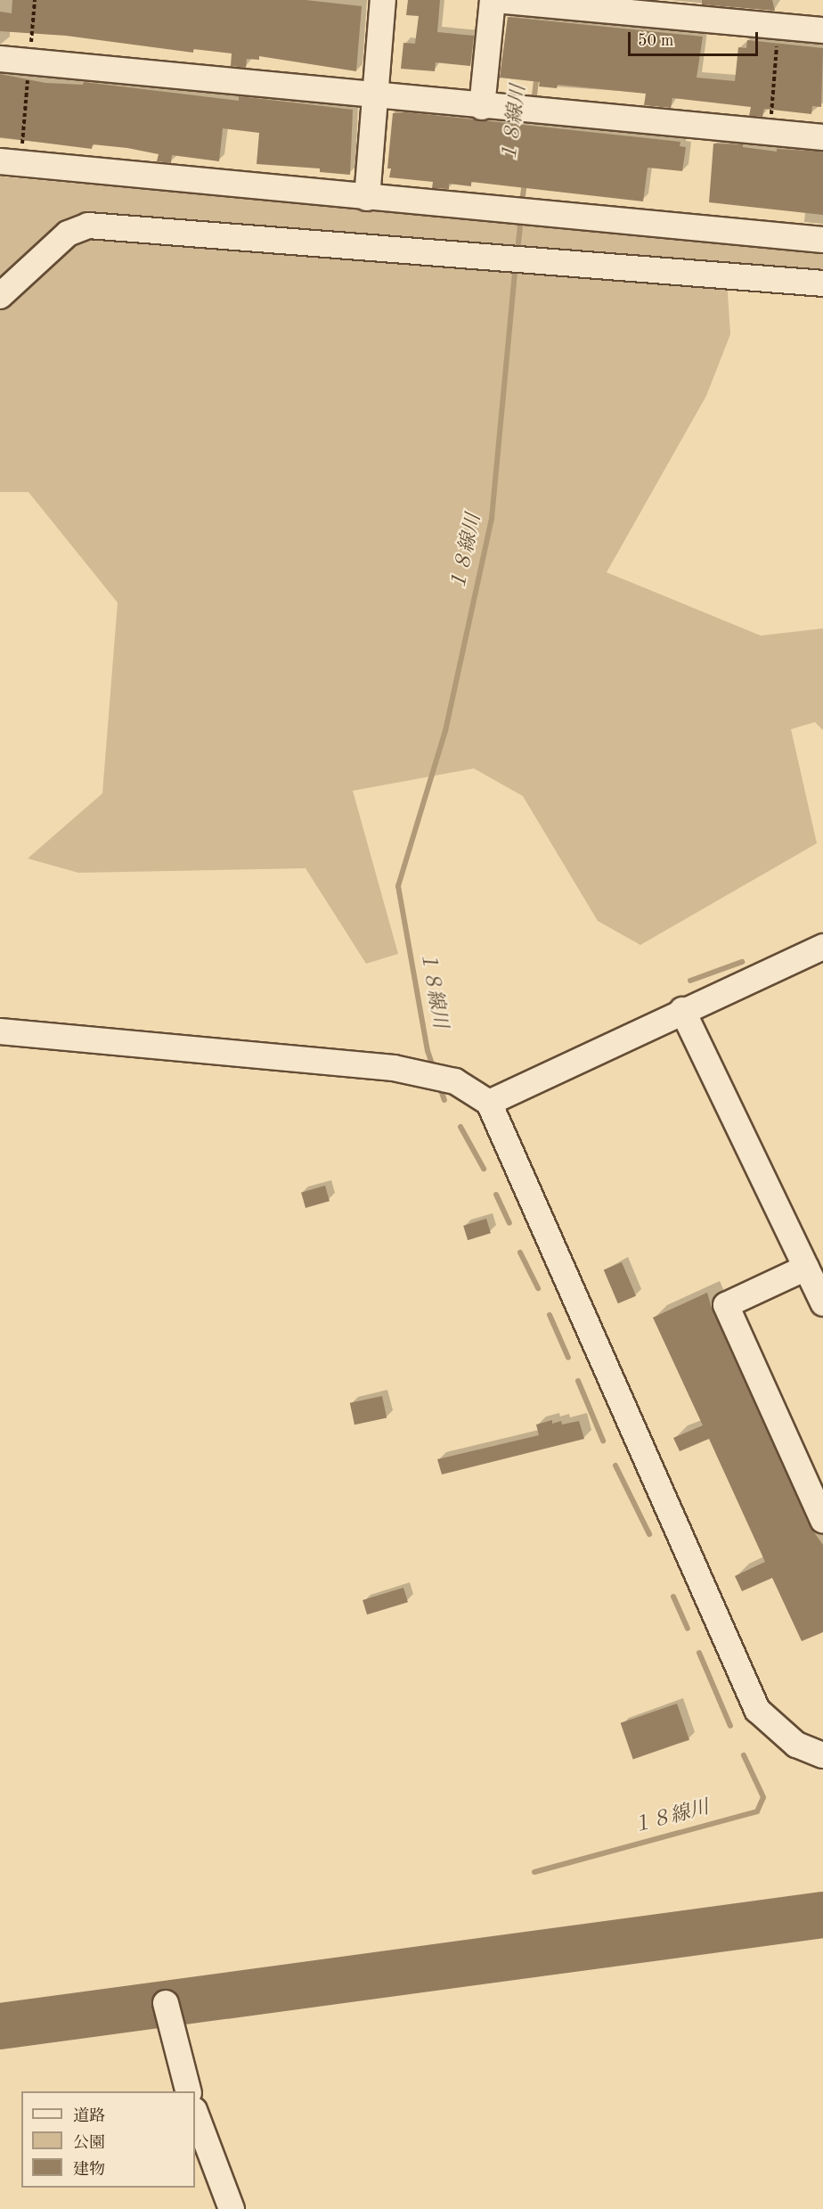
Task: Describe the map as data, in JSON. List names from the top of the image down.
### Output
{
  "water": ["１８線川"],
  "legend": ["道路", "公園", "建物"],
  "scale_bar": "50 m"
}
